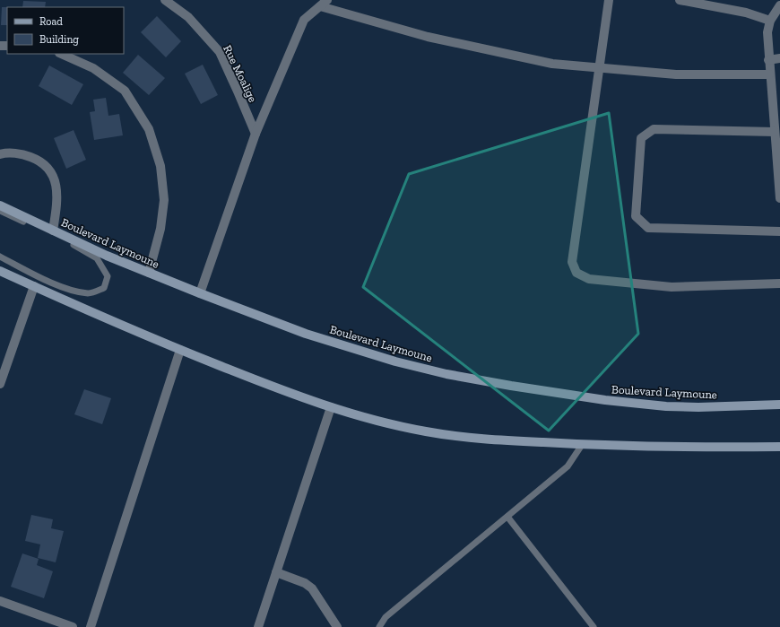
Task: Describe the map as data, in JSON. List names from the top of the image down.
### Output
{
  "streets": {
    "main road": ["Boulevard Laymoune"],
    "street": ["Rue Moalige"]
  },
  "legend": ["Road", "Building"]
}
